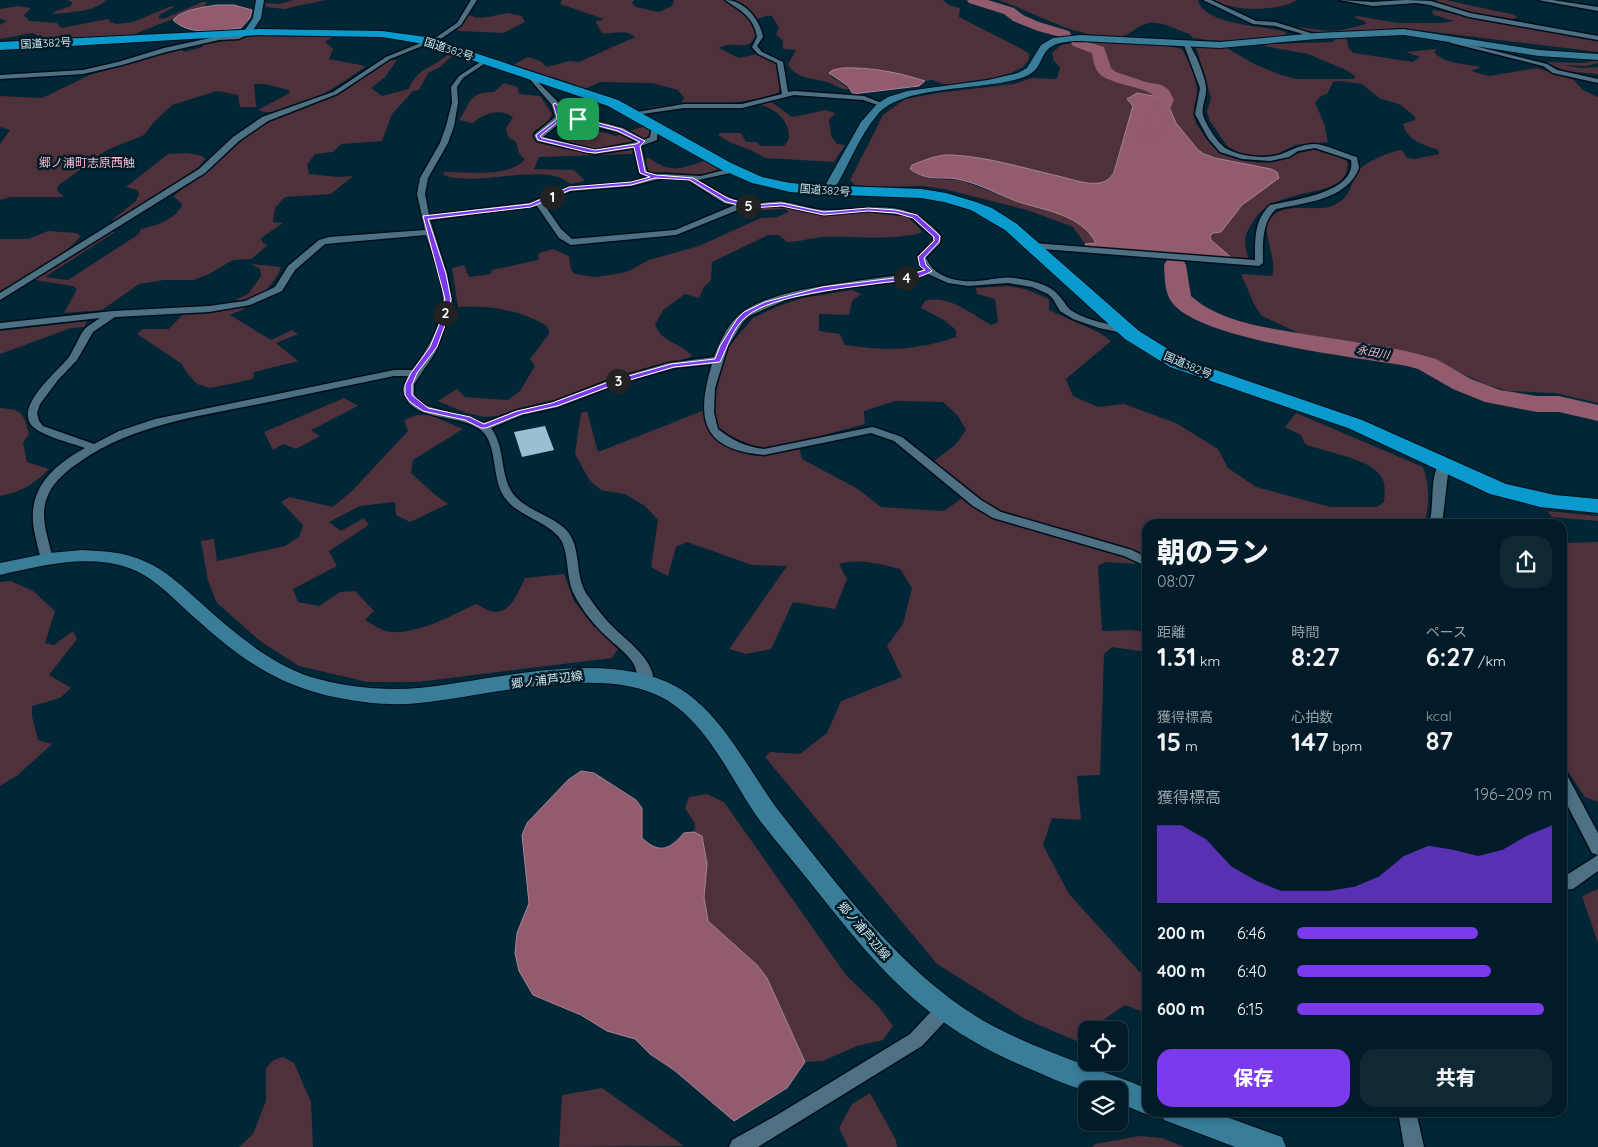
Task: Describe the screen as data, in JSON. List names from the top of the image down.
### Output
{
  "streets": {
    "highway": ["国道382号"],
    "street": ["郷ノ浦芦辺線"]
  },
  "districts": ["郷ノ浦町志原西触"],
  "water": ["永田川"],
  "page": {
    "pins": [
      "1",
      "5",
      "4",
      "2",
      "3"
    ],
    "heading": ["朝のラン", "08:07"],
    "stats": [
      ["距離", "1.31 km"],
      ["時間", "8:27"],
      ["ペース", "6:27 /km"],
      ["獲得標高", "15 m"],
      ["心拍数", "147 bpm"],
      ["kcal", "87"]
    ],
    "chart": ["獲得標高", "196–209 m"],
    "list": [
      {
        "name": "200 m",
        "note": "6:46"
      },
      {
        "name": "400 m",
        "note": "6:40"
      },
      {
        "name": "600 m",
        "note": "6:15"
      }
    ],
    "buttons": ["保存", "共有"]
  }
}
